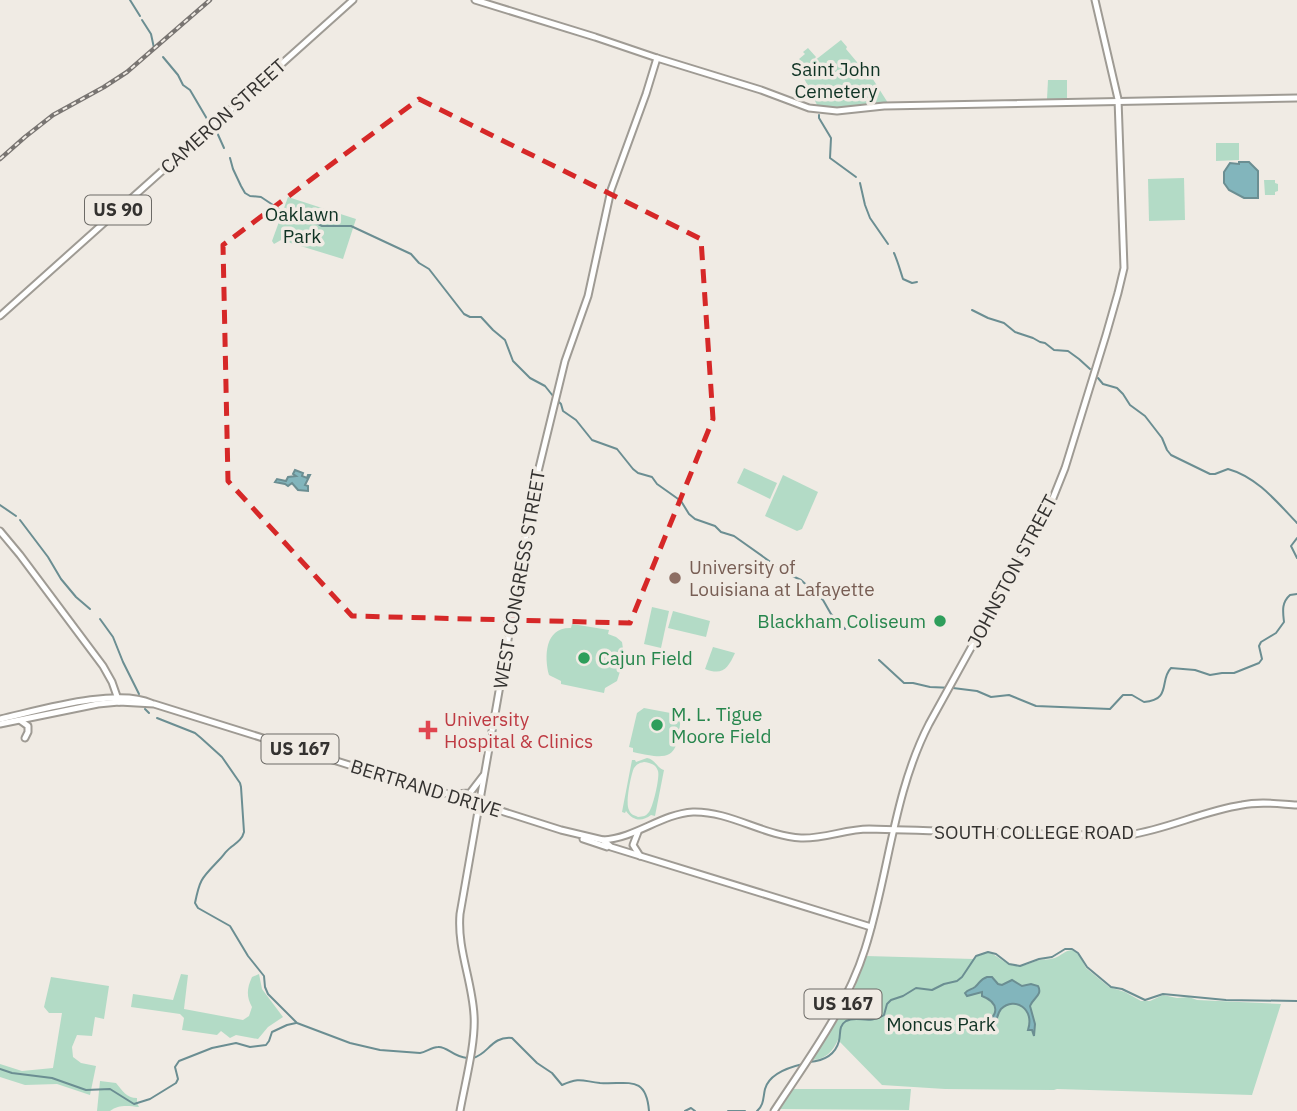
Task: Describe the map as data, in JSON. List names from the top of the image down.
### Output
{
  "streets": {
    "main road": [
      "CAMERON STREET",
      "US 90",
      "JOHNSTON STREET",
      "WEST CONGRESS STREET",
      "US 167",
      "BERTRAND DRIVE",
      "SOUTH COLLEGE ROAD"
    ]
  },
  "crossings": [
    ["JOHNSTON STREET", "US 167"],
    ["JOHNSTON STREET", "BERTRAND DRIVE"],
    ["JOHNSTON STREET", "SOUTH COLLEGE ROAD"],
    ["WEST CONGRESS STREET", "BERTRAND DRIVE"],
    ["US 167", "BERTRAND DRIVE"],
    ["US 167", "SOUTH COLLEGE ROAD"]
  ],
  "parks": ["Saint John Cemetery", "Oaklawn Park", "Moncus Park"],
  "places": {
    "other": [
      "University of Louisiana at Lafayette",
      "Blackham Coliseum",
      "Cajun Field",
      "M. L. Tigue Moore Field"
    ],
    "health": ["University Hospital & Clinics"]
  }
}
